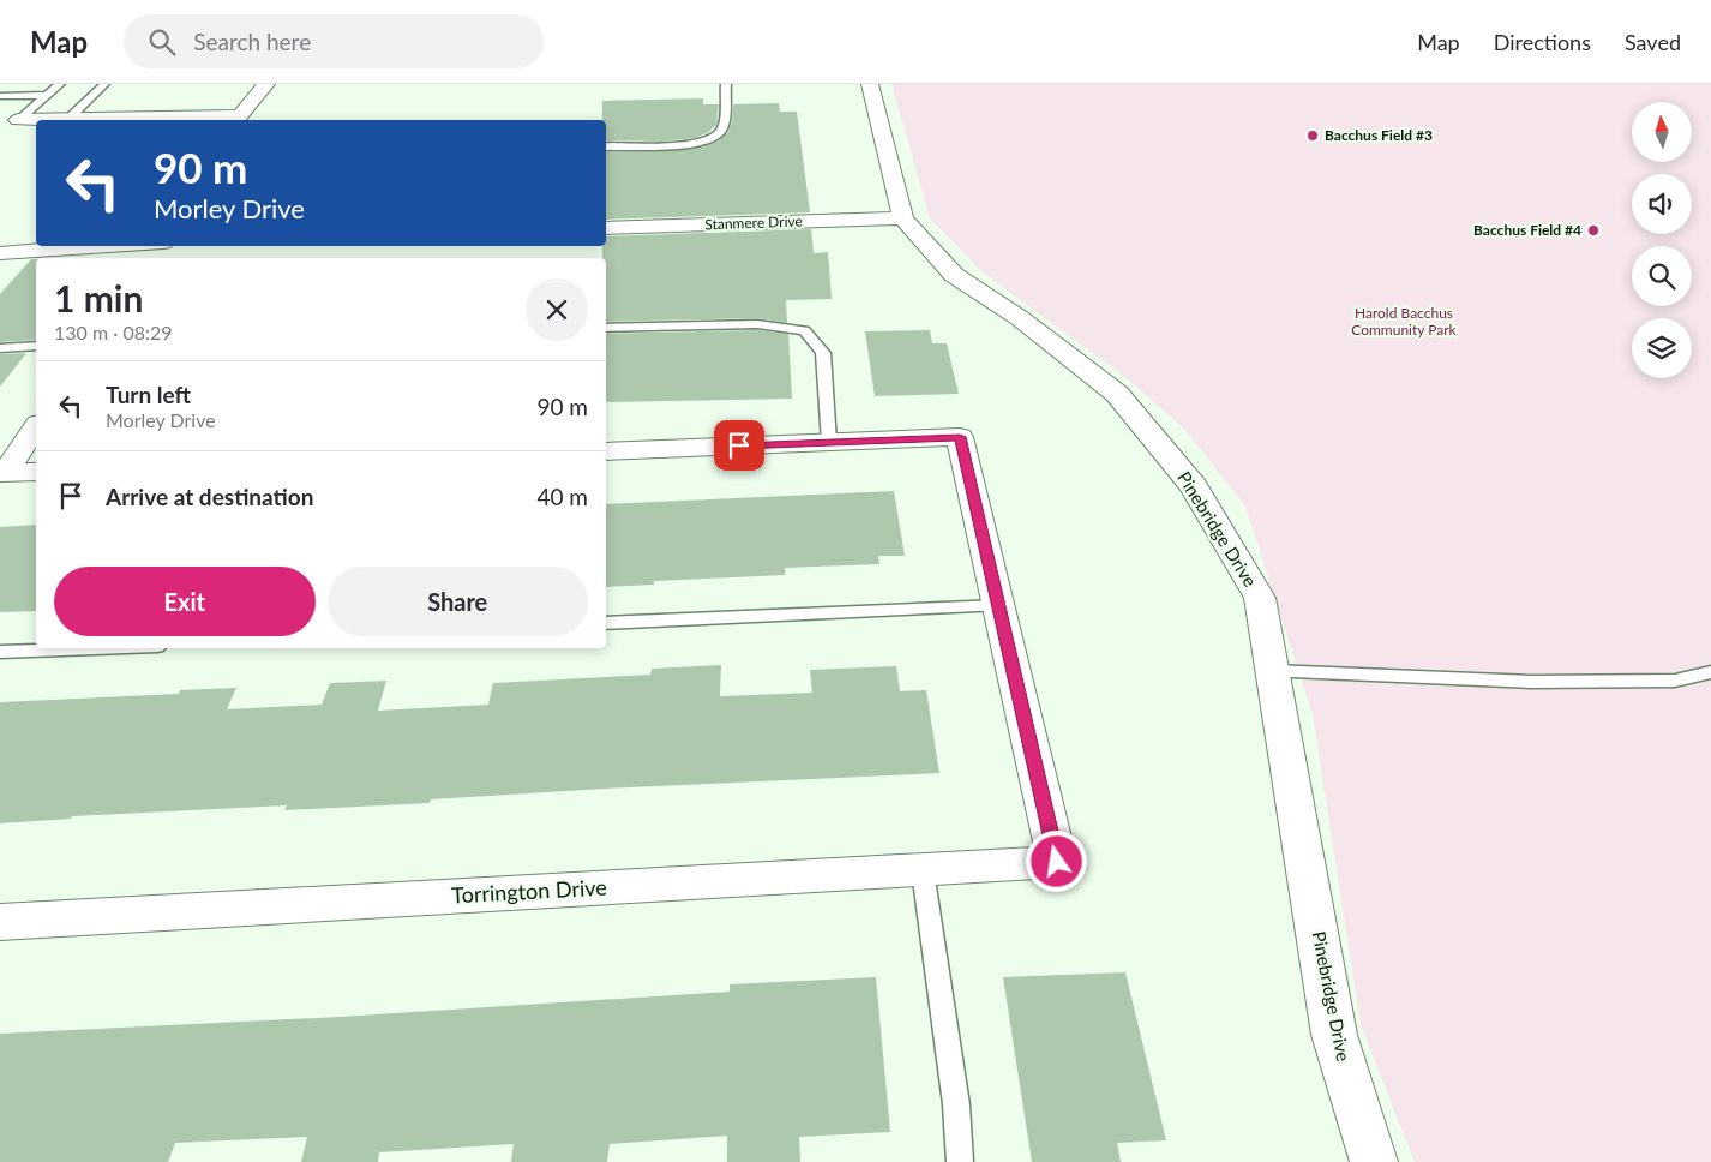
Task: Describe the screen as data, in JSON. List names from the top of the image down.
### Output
{
  "streets": {
    "street": ["Stanmere Drive", "Pinebridge Drive", "Torrington Drive"]
  },
  "crossings": [
    ["Stanmere Drive", "Pinebridge Drive"]
  ],
  "parks": ["Harold Bacchus Community Park"],
  "places": ["Bacchus Field #3", "Bacchus Field #4"],
  "north": "top",
  "page": {
    "header": "Map",
    "search": "Search here",
    "nav": ["Map", "Directions", "Saved"],
    "turn": ["90 m", "Morley Drive"],
    "heading": ["1 min", "130 m · 08:29"],
    "list": [
      {
        "name": "Turn left",
        "note": "Morley Drive",
        "value": "90 m"
      },
      {
        "name": "Arrive at destination",
        "value": "40 m"
      }
    ],
    "buttons": ["Exit", "Share"]
  }
}
